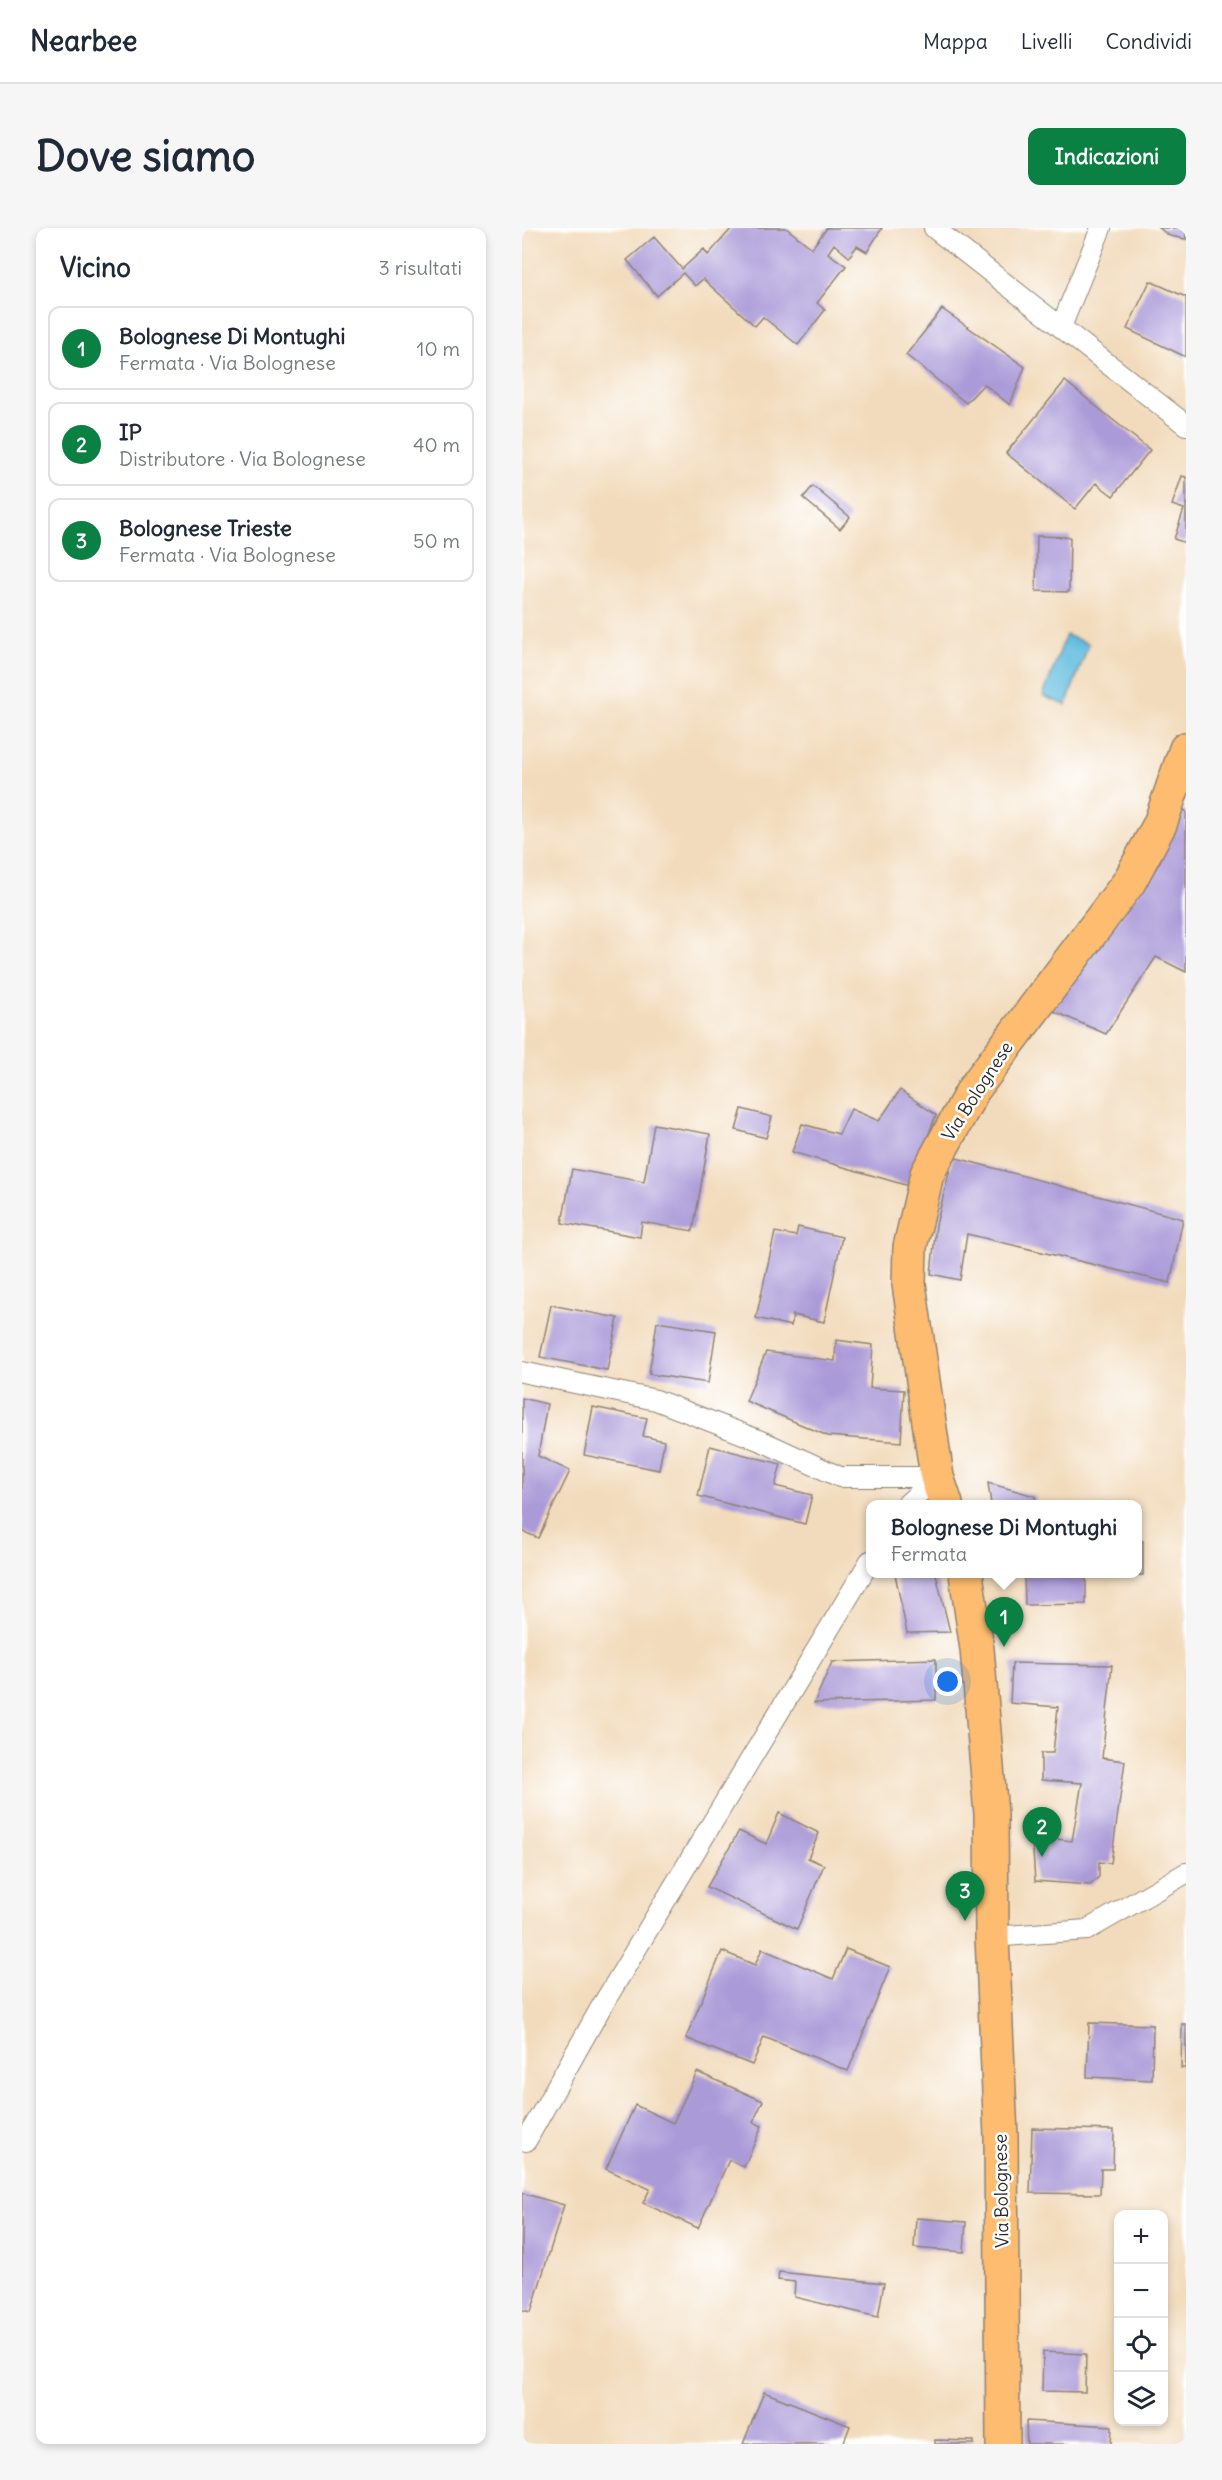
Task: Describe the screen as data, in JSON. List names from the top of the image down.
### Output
{
  "streets": {
    "main road": ["Via Bolognese"]
  },
  "page": {
    "header": "Nearbee",
    "nav": ["Mappa", "Livelli", "Condividi"],
    "buttons": "Indicazioni",
    "title": "Dove siamo",
    "heading": ["Vicino", "3 risultati"],
    "list": [
      {
        "mark": "1",
        "name": "Bolognese Di Montughi",
        "note": "Fermata · Via Bolognese",
        "value": "10 m"
      },
      {
        "mark": "2",
        "name": "IP",
        "note": "Distributore · Via Bolognese",
        "value": "40 m"
      },
      {
        "mark": "3",
        "name": "Bolognese Trieste",
        "note": "Fermata · Via Bolognese",
        "value": "50 m"
      }
    ],
    "popup": ["Bolognese Di Montughi", "Fermata"],
    "pins": ["1", "2", "3"],
    "map_buttons": ["+", "−"]
  }
}
